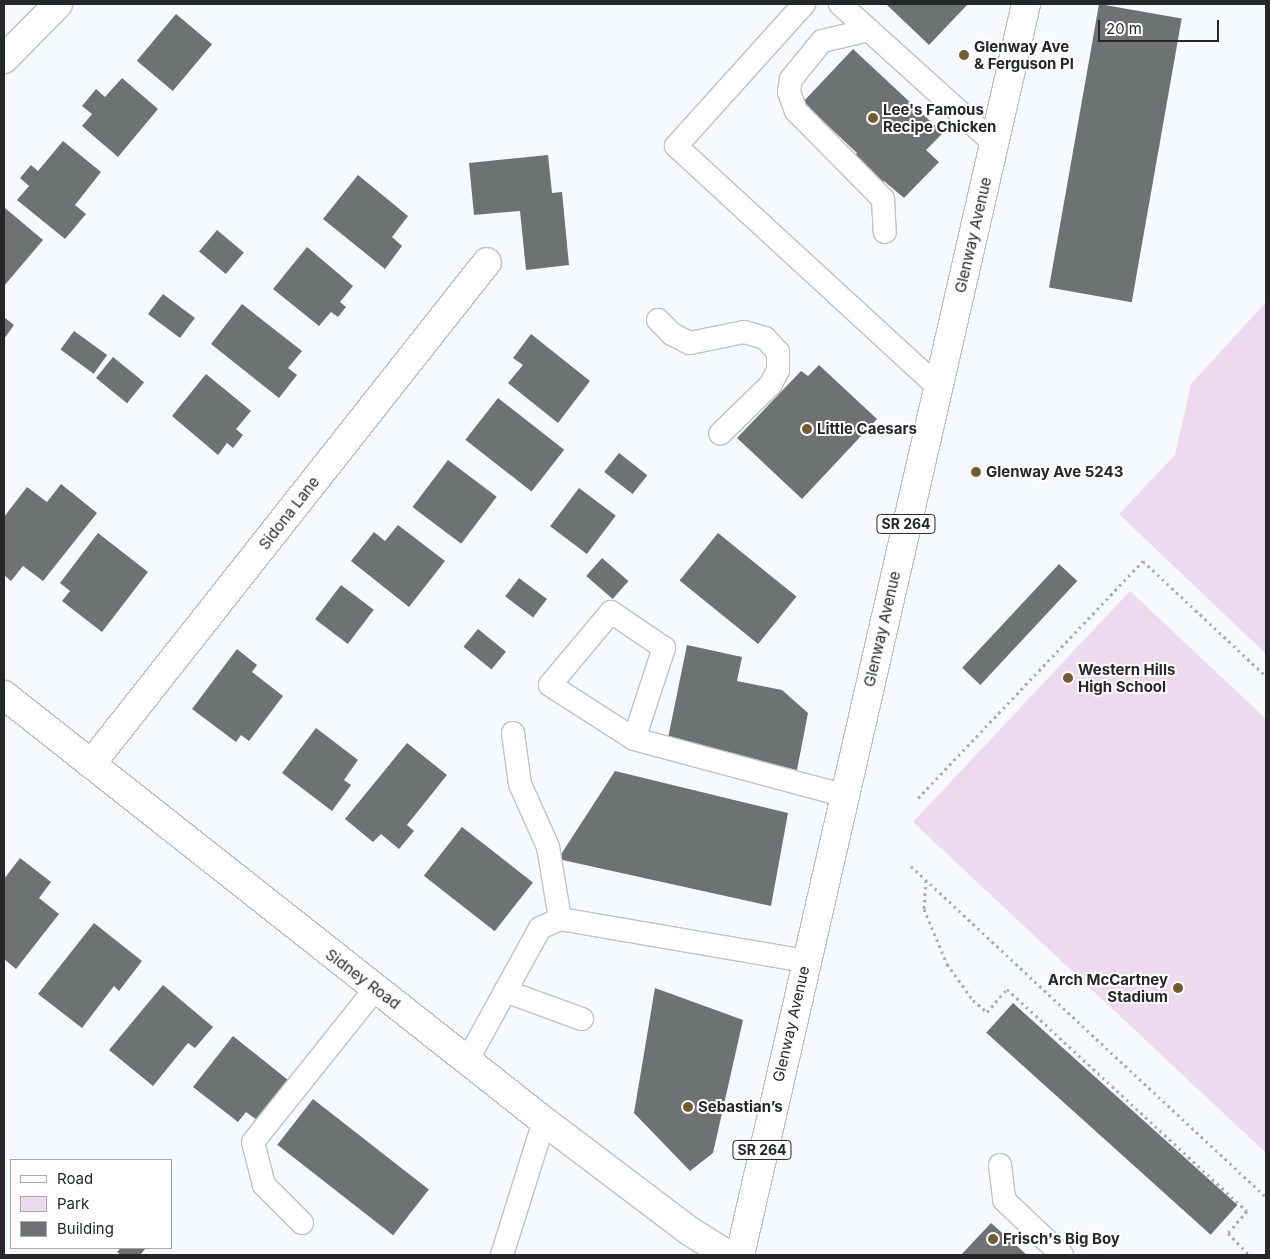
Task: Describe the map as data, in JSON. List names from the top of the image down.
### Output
{
  "streets": {
    "street": [
      "Glenway Avenue",
      "Sidona Lane",
      "SR 264",
      "Sidney Road"
    ]
  },
  "crossings": [
    ["Sidona Lane", "Sidney Road"]
  ],
  "places": [
    "Glenway Ave & Ferguson Pl",
    "Lee's Famous Recipe Chicken",
    "Little Caesars",
    "Glenway Ave 5243",
    "Western Hills High School",
    "Arch McCartney Stadium",
    "Sebastian’s",
    "Frisch's Big Boy"
  ],
  "legend": ["Road", "Park", "Building"],
  "scale_bar": "20 m"
}
